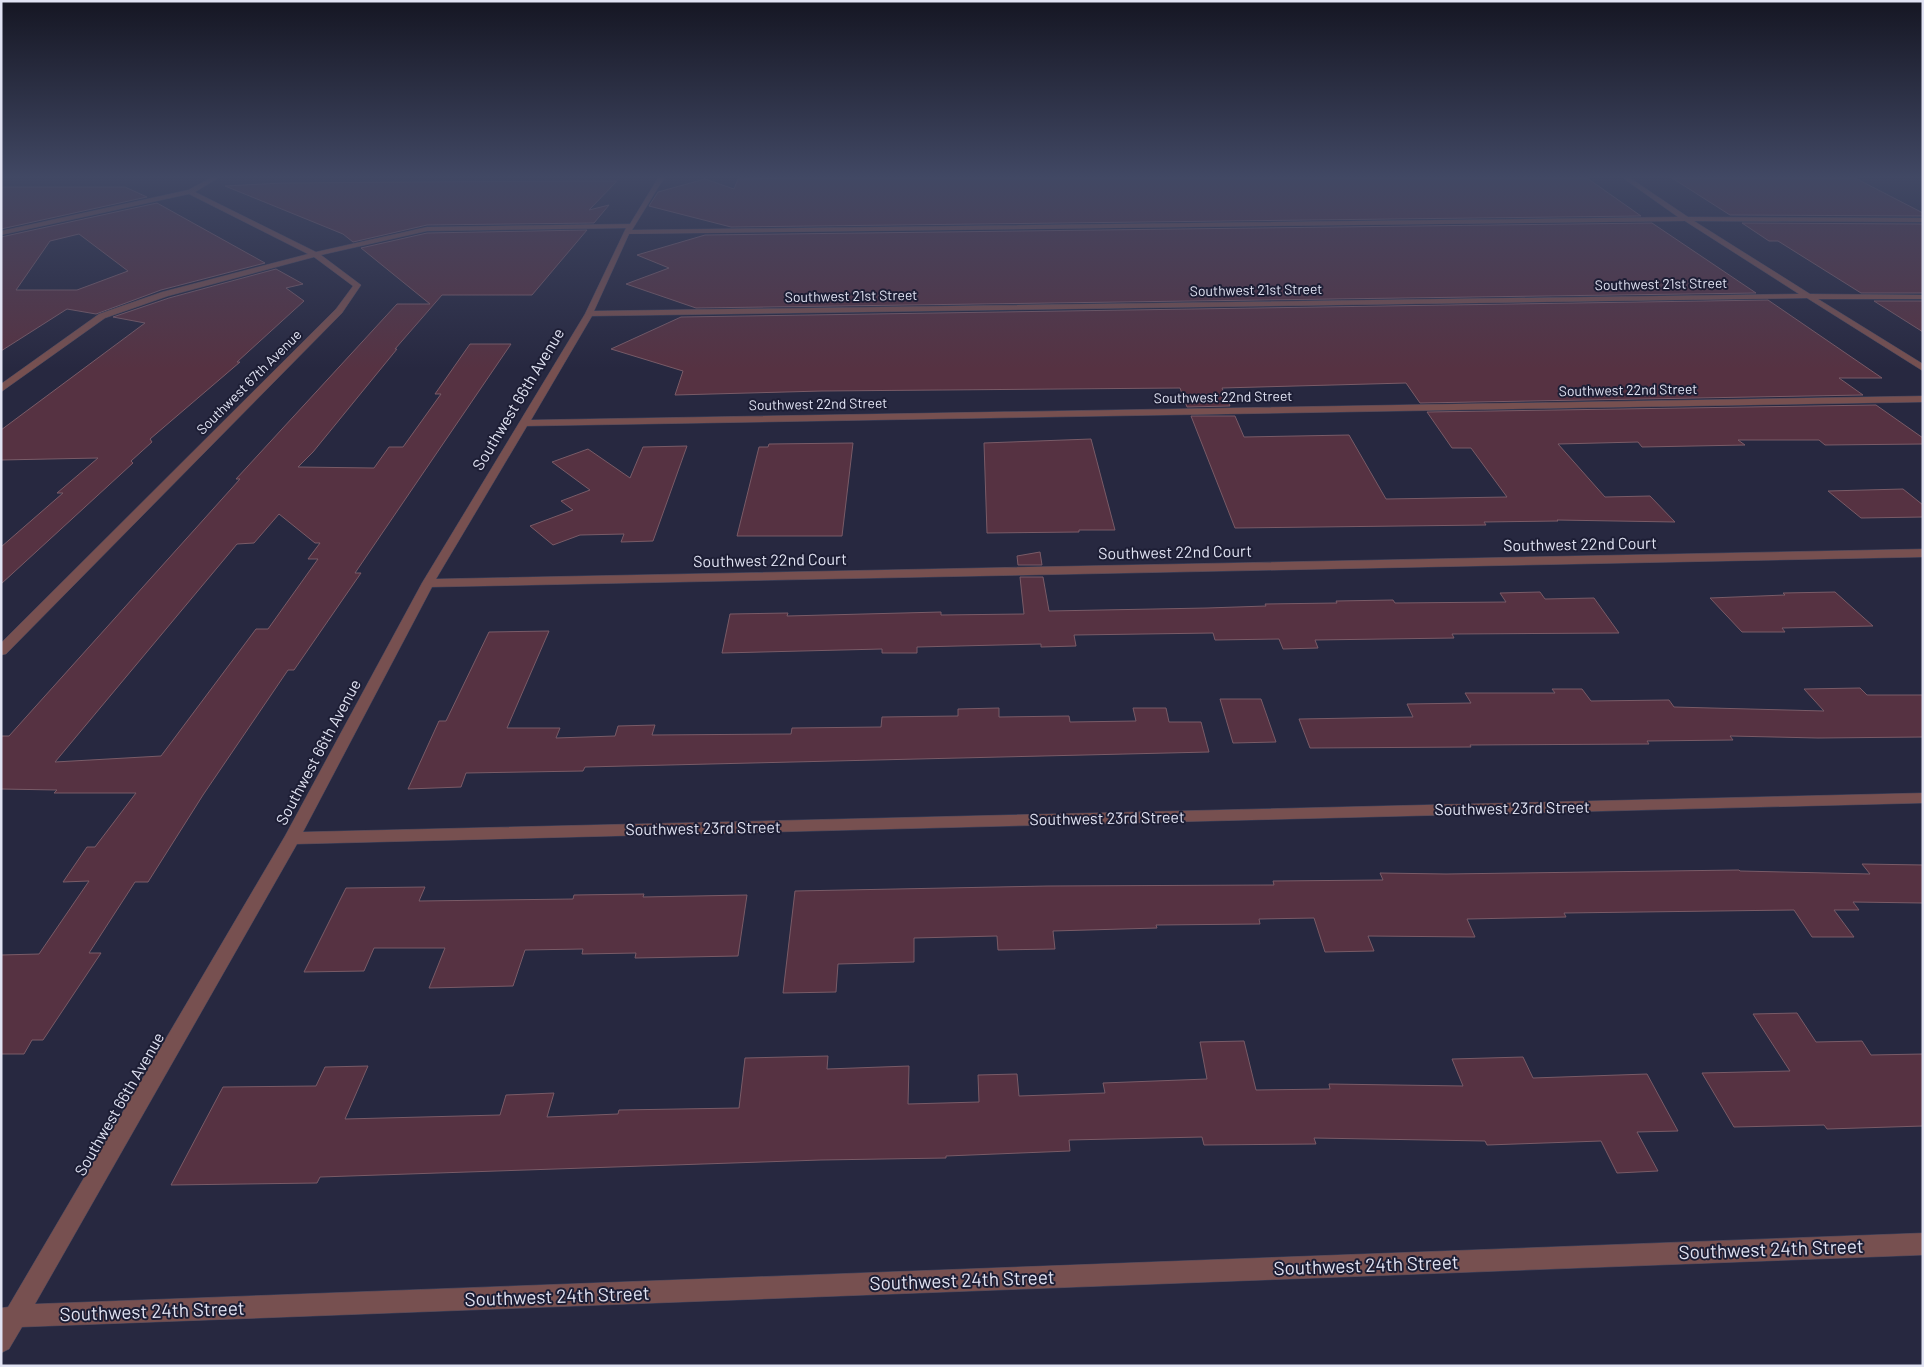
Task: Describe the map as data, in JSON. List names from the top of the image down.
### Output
{
  "streets": {
    "street": [
      "Southwest 21st Street",
      "Southwest 67th Avenue",
      "Southwest 22nd Street",
      "Southwest 66th Avenue",
      "Southwest 22nd Court",
      "Southwest 23rd Street",
      "Southwest 24th Street"
    ]
  },
  "crossings": [
    ["Southwest 21st Street", "Southwest 66th Avenue"],
    ["Southwest 22nd Street", "Southwest 66th Avenue"],
    ["Southwest 66th Avenue", "Southwest 22nd Court"],
    ["Southwest 66th Avenue", "Southwest 23rd Street"],
    ["Southwest 66th Avenue", "Southwest 24th Street"]
  ]
}
